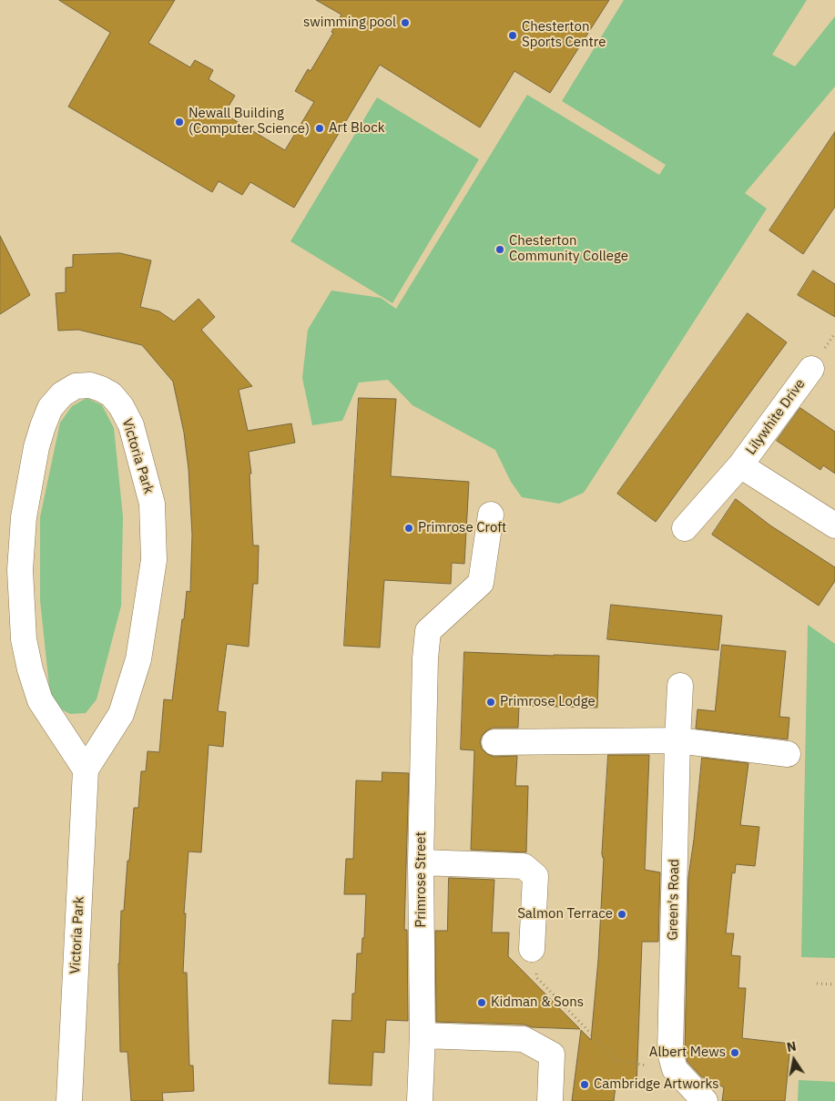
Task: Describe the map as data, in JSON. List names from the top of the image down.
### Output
{
  "streets": {
    "street": [
      "Lilywhite Drive",
      "Victoria Park",
      "Primrose Street",
      "Green's Road"
    ]
  },
  "places": [
    "swimming pool",
    "Chesterton Sports Centre",
    "Newall Building (Computer Science)",
    "Art Block",
    "Chesterton Community College",
    "Primrose Croft",
    "Primrose Lodge",
    "Salmon Terrace",
    "Kidman & Sons",
    "Albert Mews",
    "Cambridge Artworks"
  ],
  "north": "top"
}
